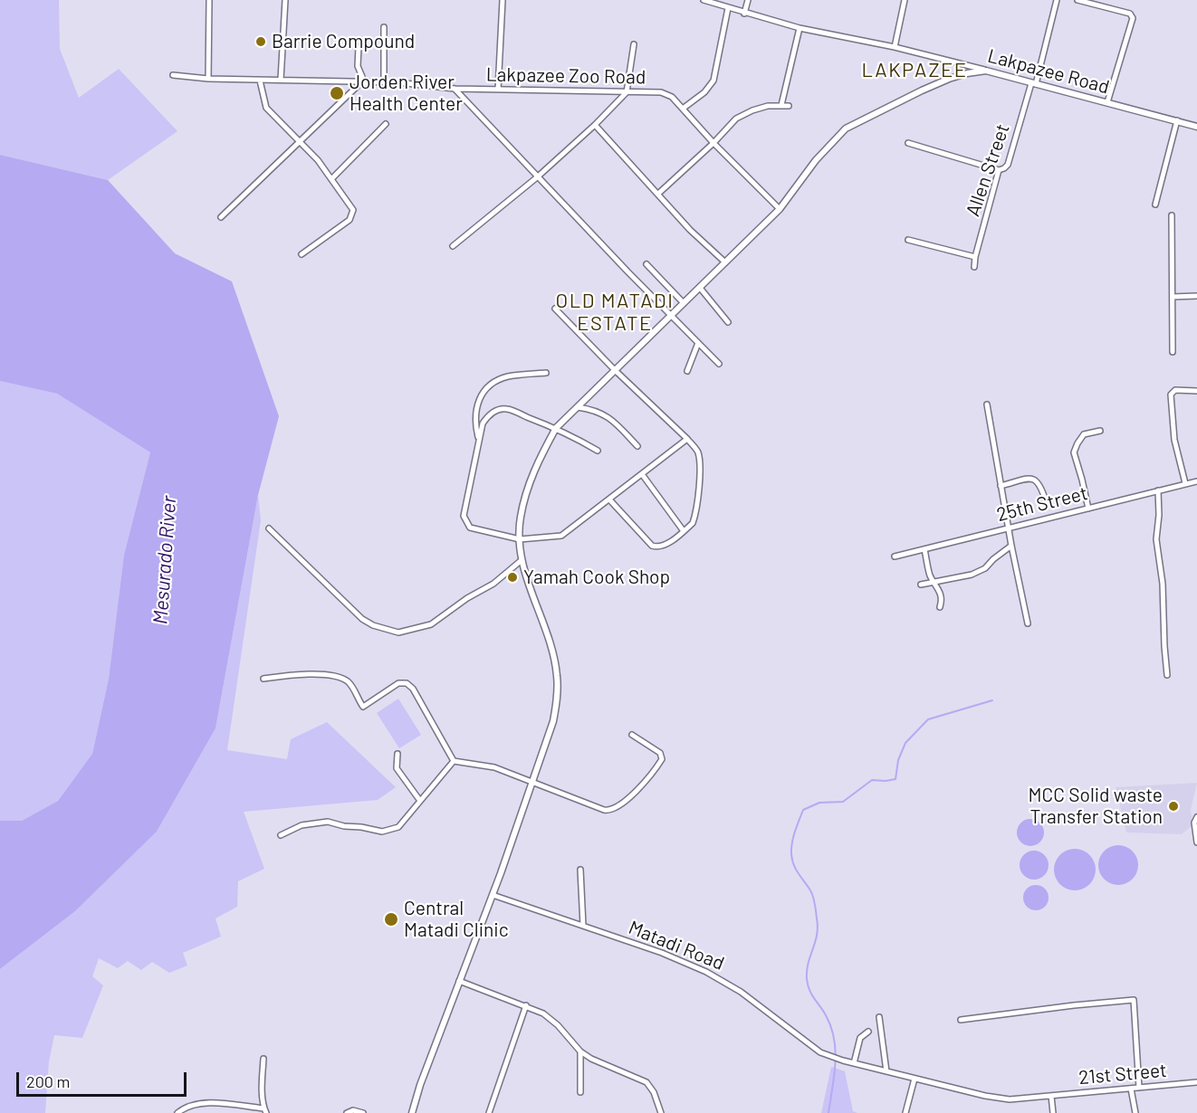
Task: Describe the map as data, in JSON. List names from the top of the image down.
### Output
{
  "streets": {
    "street": [
      "Lakpazee Road",
      "Lakpazee Zoo Road",
      "Allen Street",
      "25th Street",
      "Matadi Road",
      "21st Street"
    ]
  },
  "crossings": [
    ["Lakpazee Road", "Allen Street"]
  ],
  "districts": ["LAKPAZEE", "OLD MATADI ESTATE"],
  "water": ["Mesurado River"],
  "places": [
    "Barrie Compound",
    "Jorden River Health Center",
    "Yamah Cook Shop",
    "MCC Solid waste Transfer Station",
    "Central Matadi Clinic"
  ],
  "scale_bar": "200 m"
}
